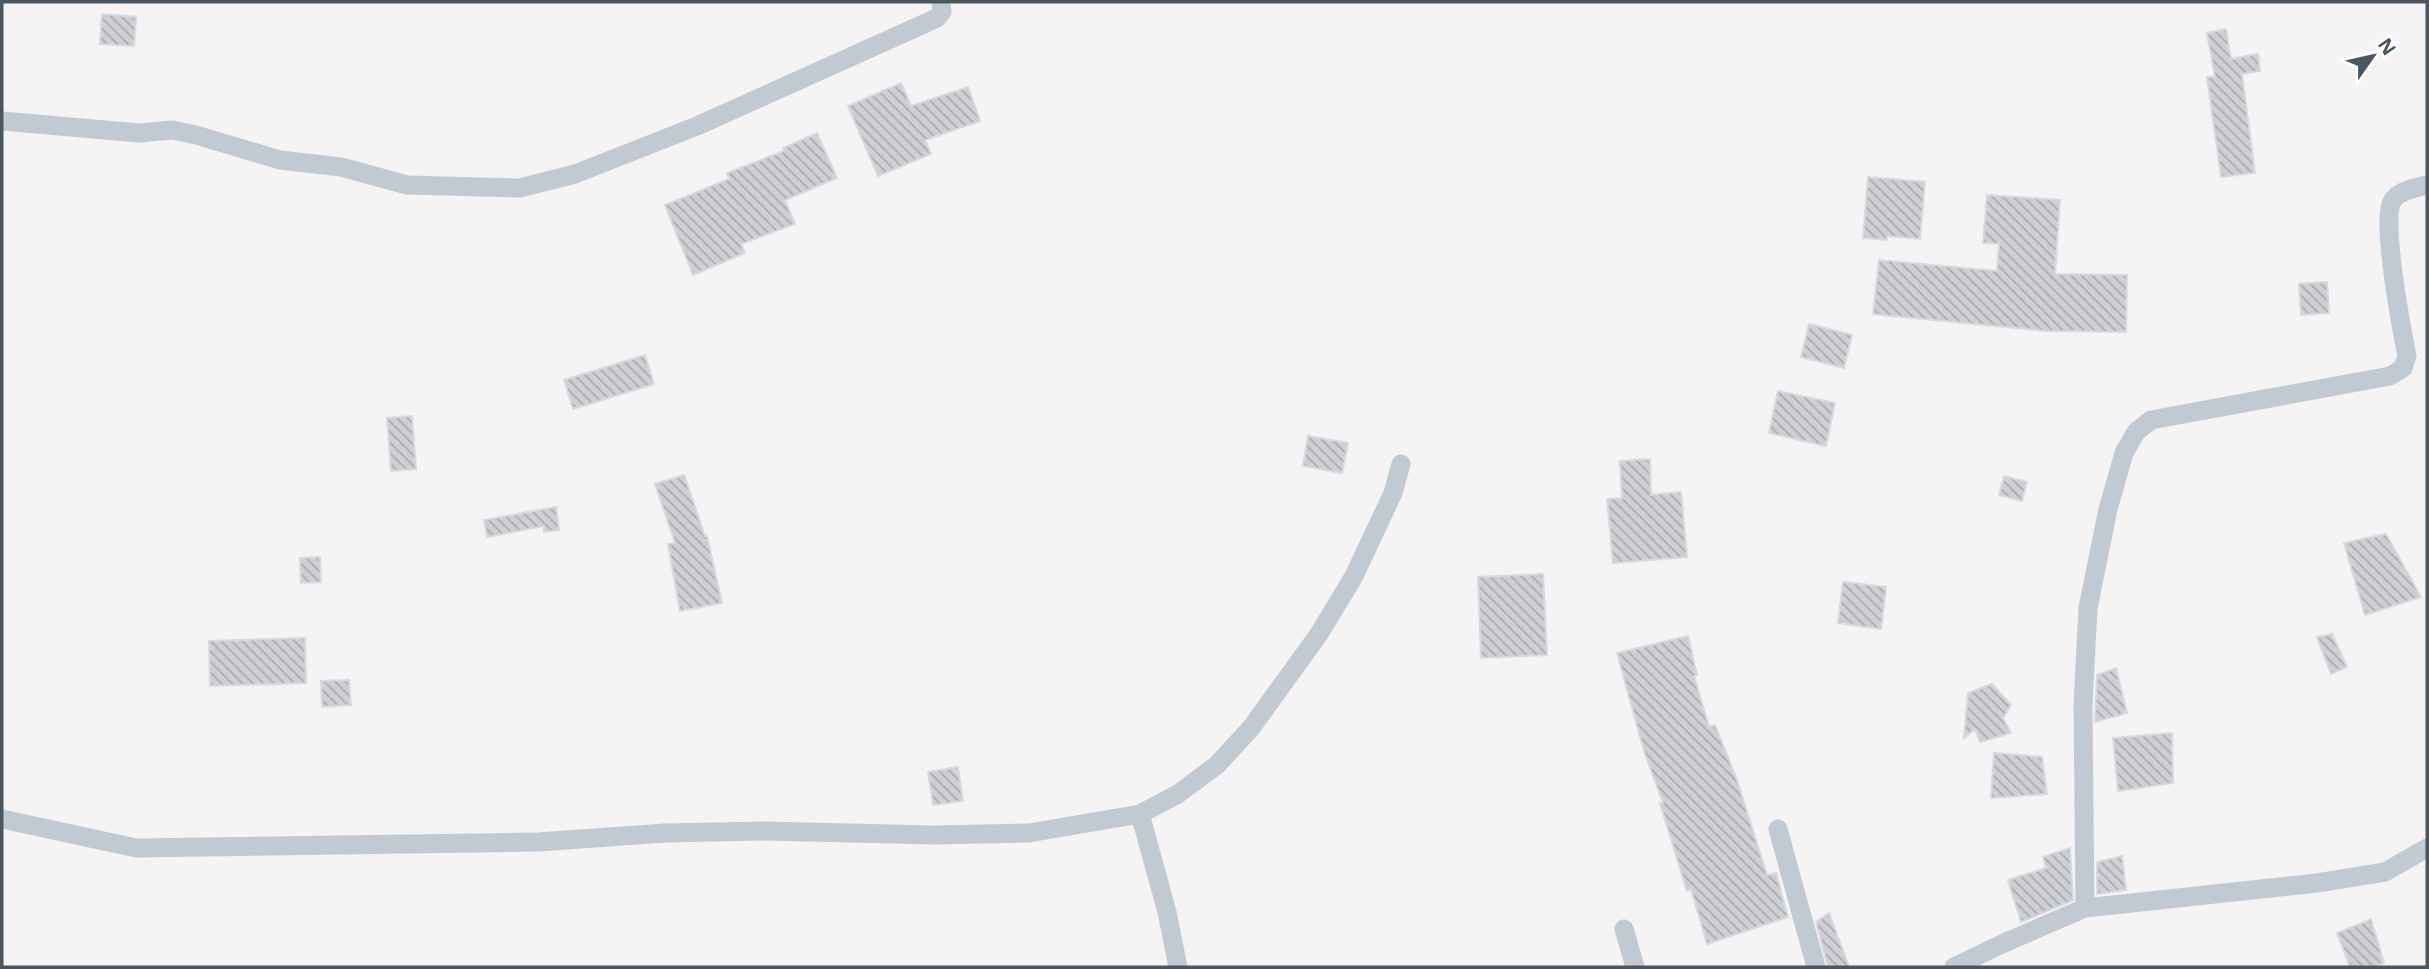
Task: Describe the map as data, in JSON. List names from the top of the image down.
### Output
{
  "north": "top right"
}
